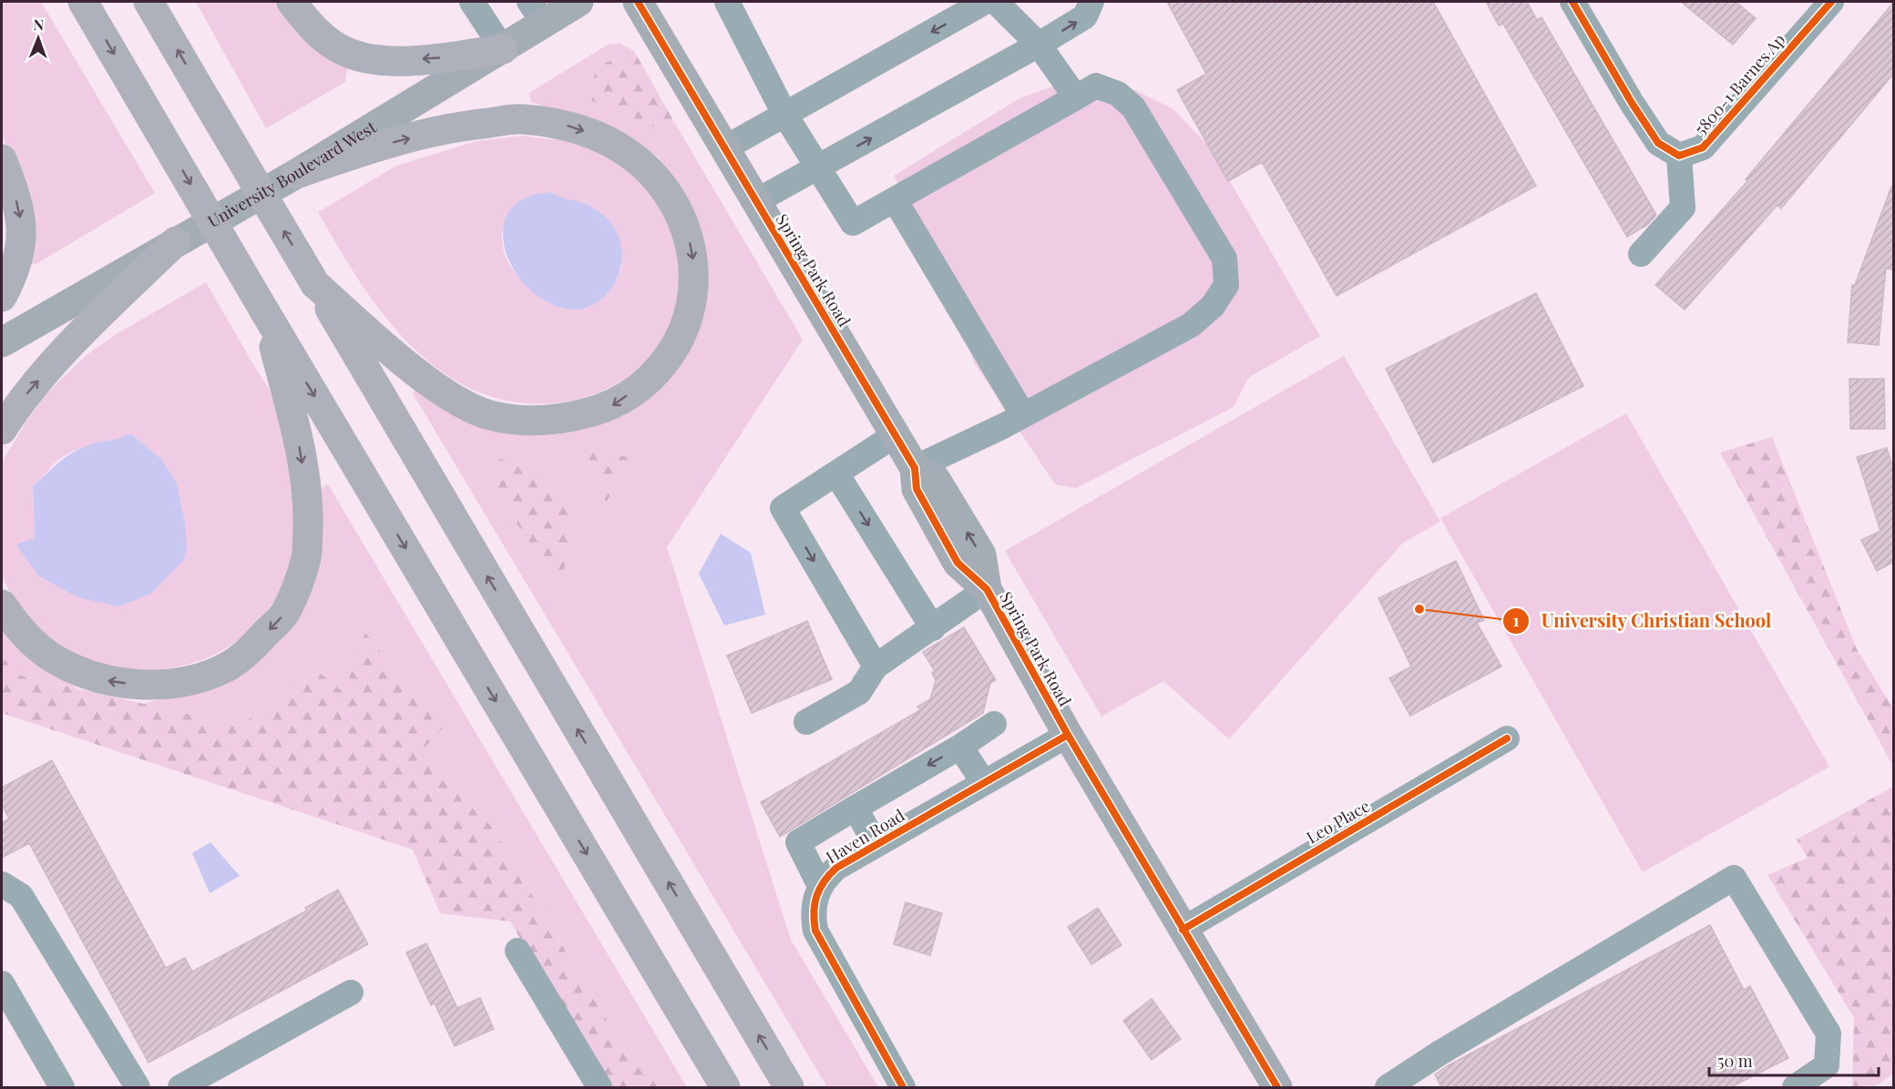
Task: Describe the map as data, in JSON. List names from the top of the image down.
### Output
{
  "streets": {
    "main road": ["University Boulevard West", "Spring Park Road"],
    "street": ["5800-1 Barnes Ap", "Leo Place", "Haven Road"]
  },
  "crossings": [
    ["Spring Park Road", "Leo Place"],
    ["Spring Park Road", "Haven Road"]
  ],
  "places": ["University Christian School"],
  "scale_bar": "50 m",
  "north": "top"
}
